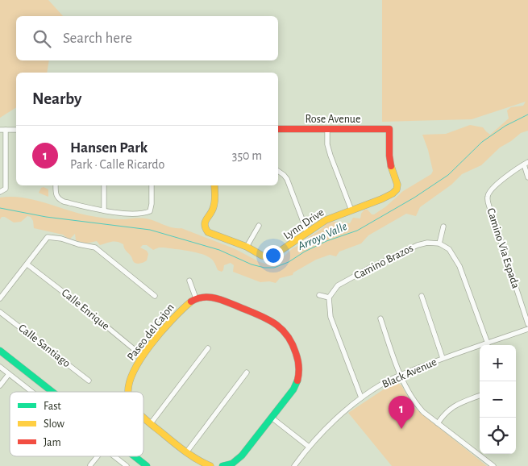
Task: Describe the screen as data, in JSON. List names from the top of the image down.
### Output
{
  "streets": {
    "street": [
      "Rose Avenue",
      "Lynn Drive",
      "Camino Via Espada",
      "Camino Brazos",
      "Calle Enrique",
      "Paseo del Cajon",
      "Calle Santiago",
      "Black Avenue"
    ]
  },
  "crossings": [
    ["Rose Avenue", "Lynn Drive"],
    ["Calle Enrique", "Paseo del Cajon"]
  ],
  "water": ["Arroyo Valle"],
  "legend": ["Fast", "Slow", "Jam"],
  "page": {
    "search": "Search here",
    "heading": "Nearby",
    "list": [
      {
        "mark": "1",
        "name": "Hansen Park",
        "note": "Park · Calle Ricardo",
        "value": "350 m"
      }
    ],
    "map_buttons": ["+", "−"],
    "pins": "1"
  }
}
